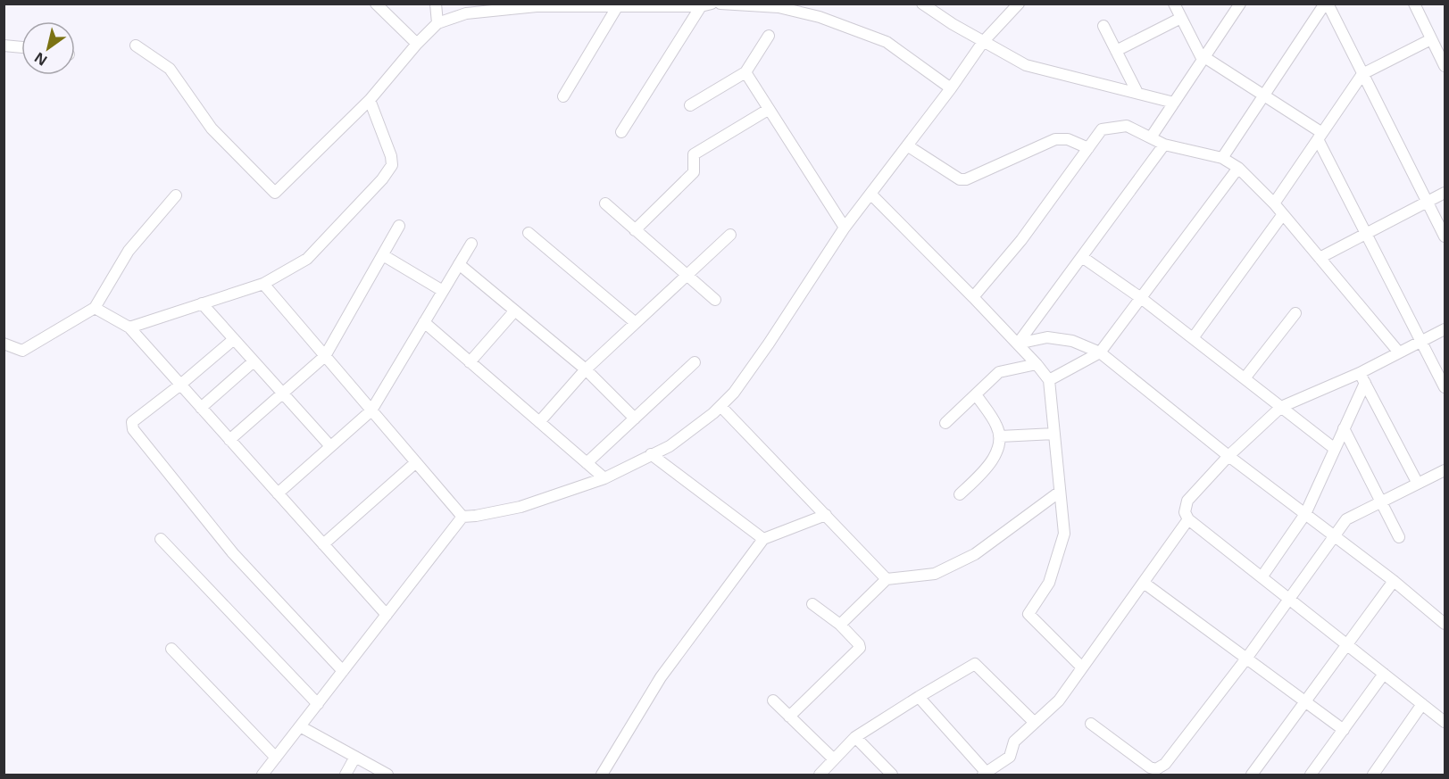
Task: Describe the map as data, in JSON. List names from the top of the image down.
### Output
{
  "north": "bottom left"
}
